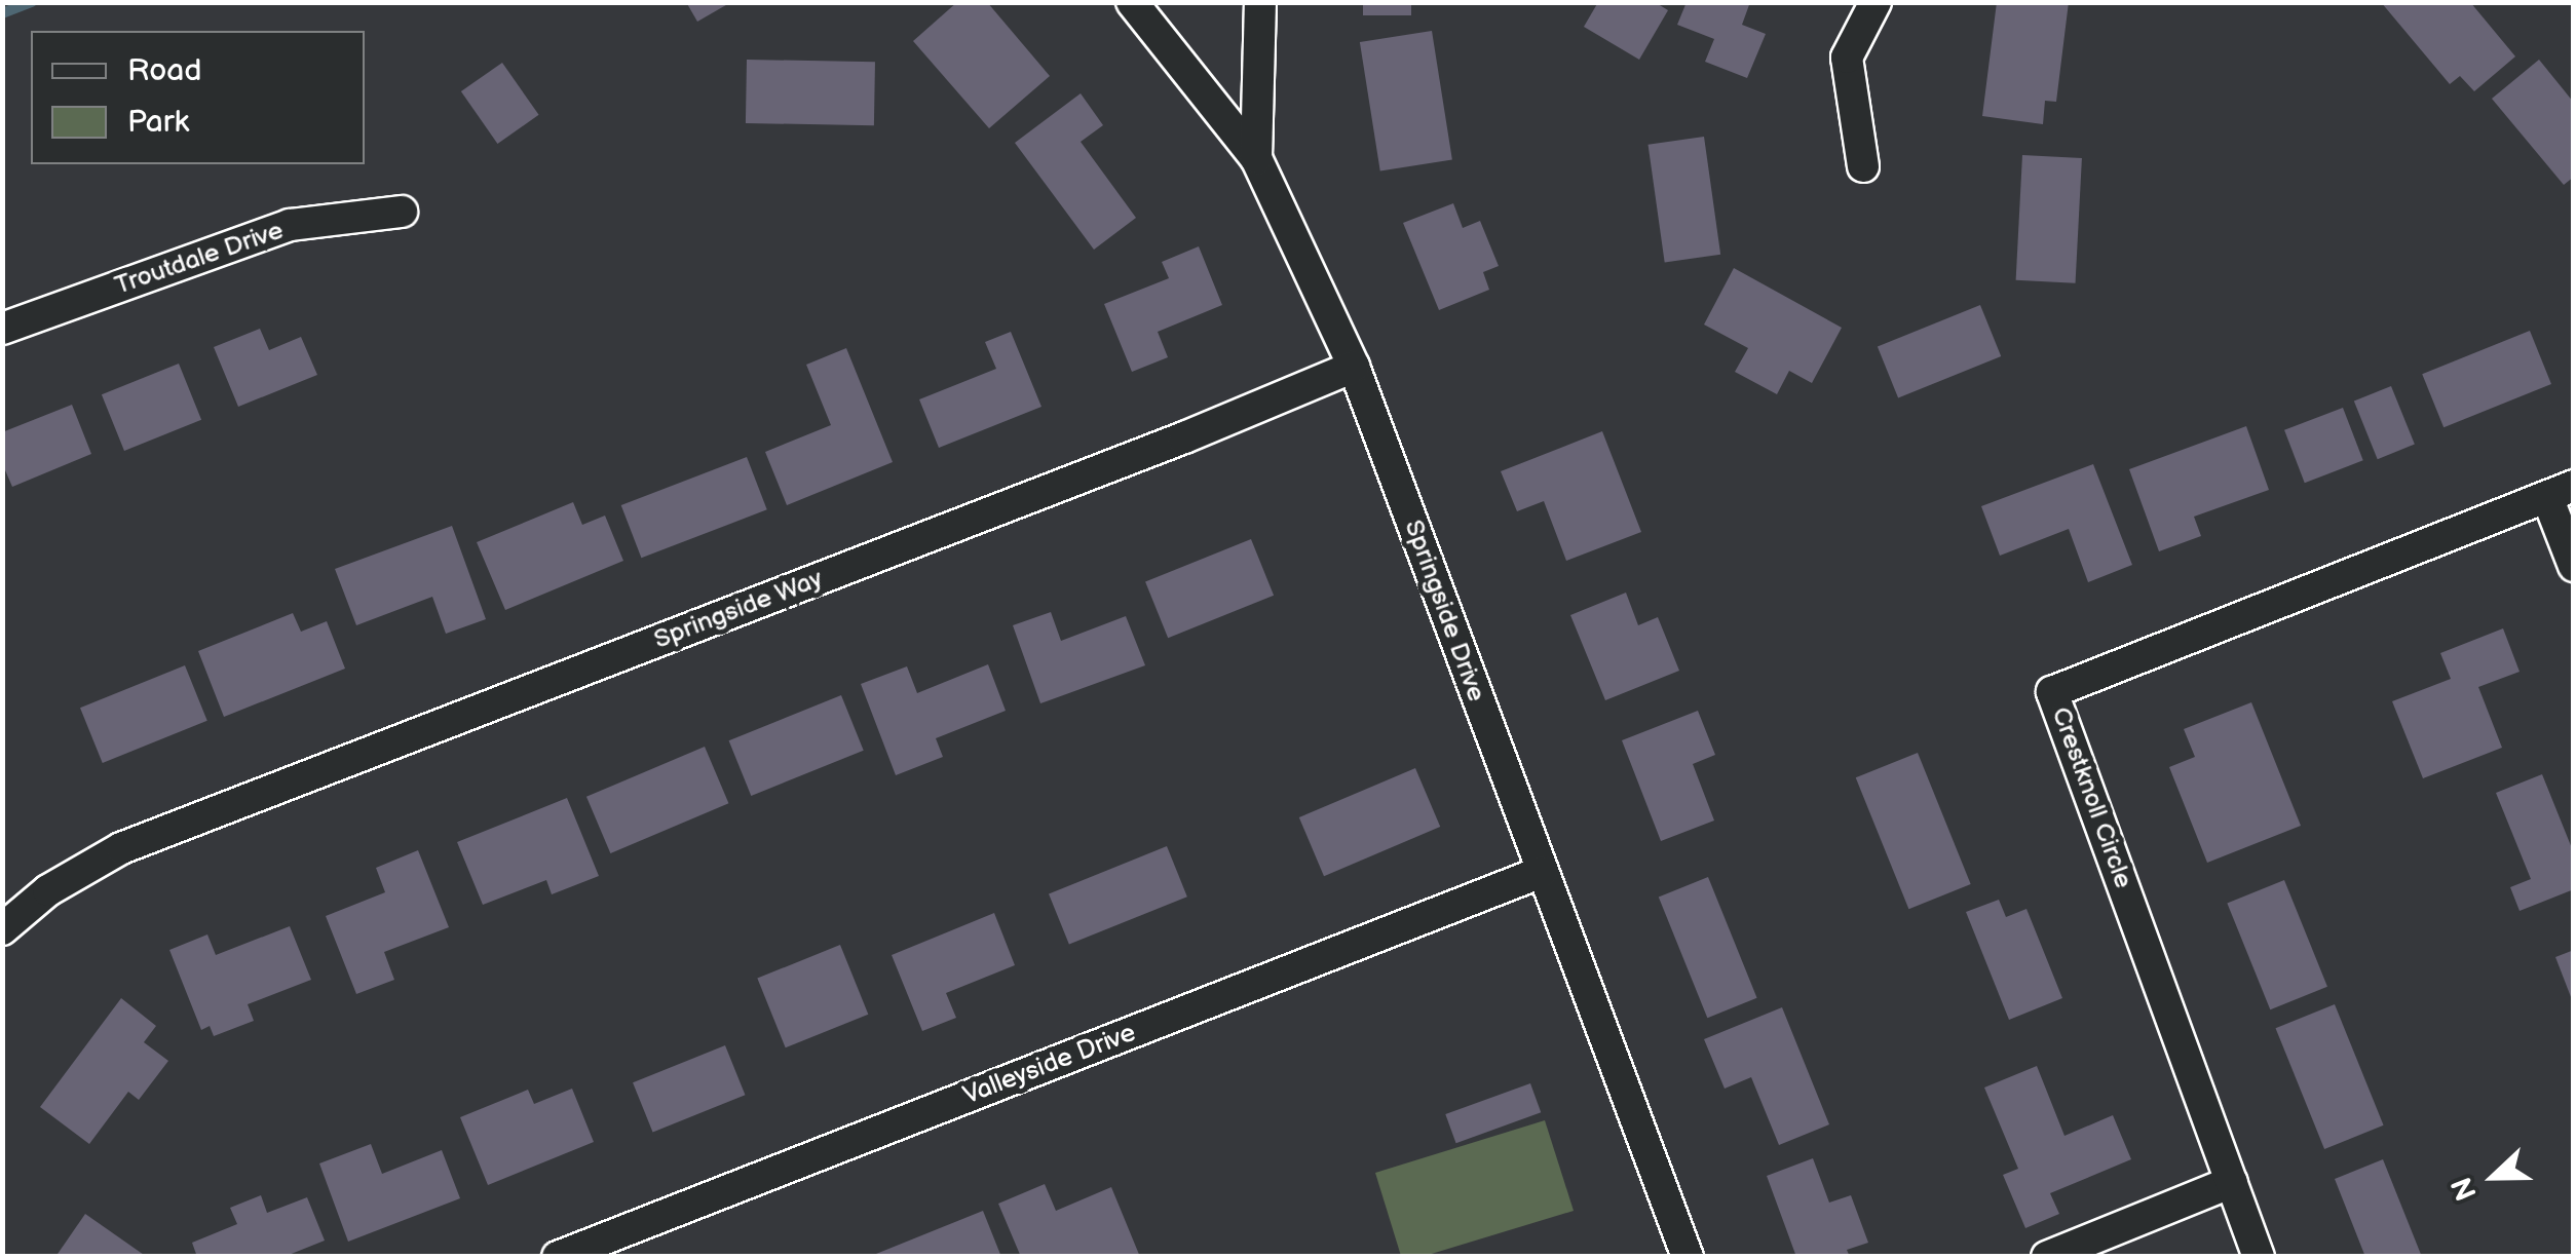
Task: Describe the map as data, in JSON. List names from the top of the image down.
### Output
{
  "streets": {
    "street": [
      "Troutdale Drive",
      "Springside Way",
      "Springside Drive",
      "Crestknoll Circle",
      "Valleyside Drive"
    ]
  },
  "crossings": [
    ["Springside Way", "Springside Drive"],
    ["Springside Drive", "Valleyside Drive"]
  ],
  "legend": ["Road", "Park"],
  "north": "left"
}
